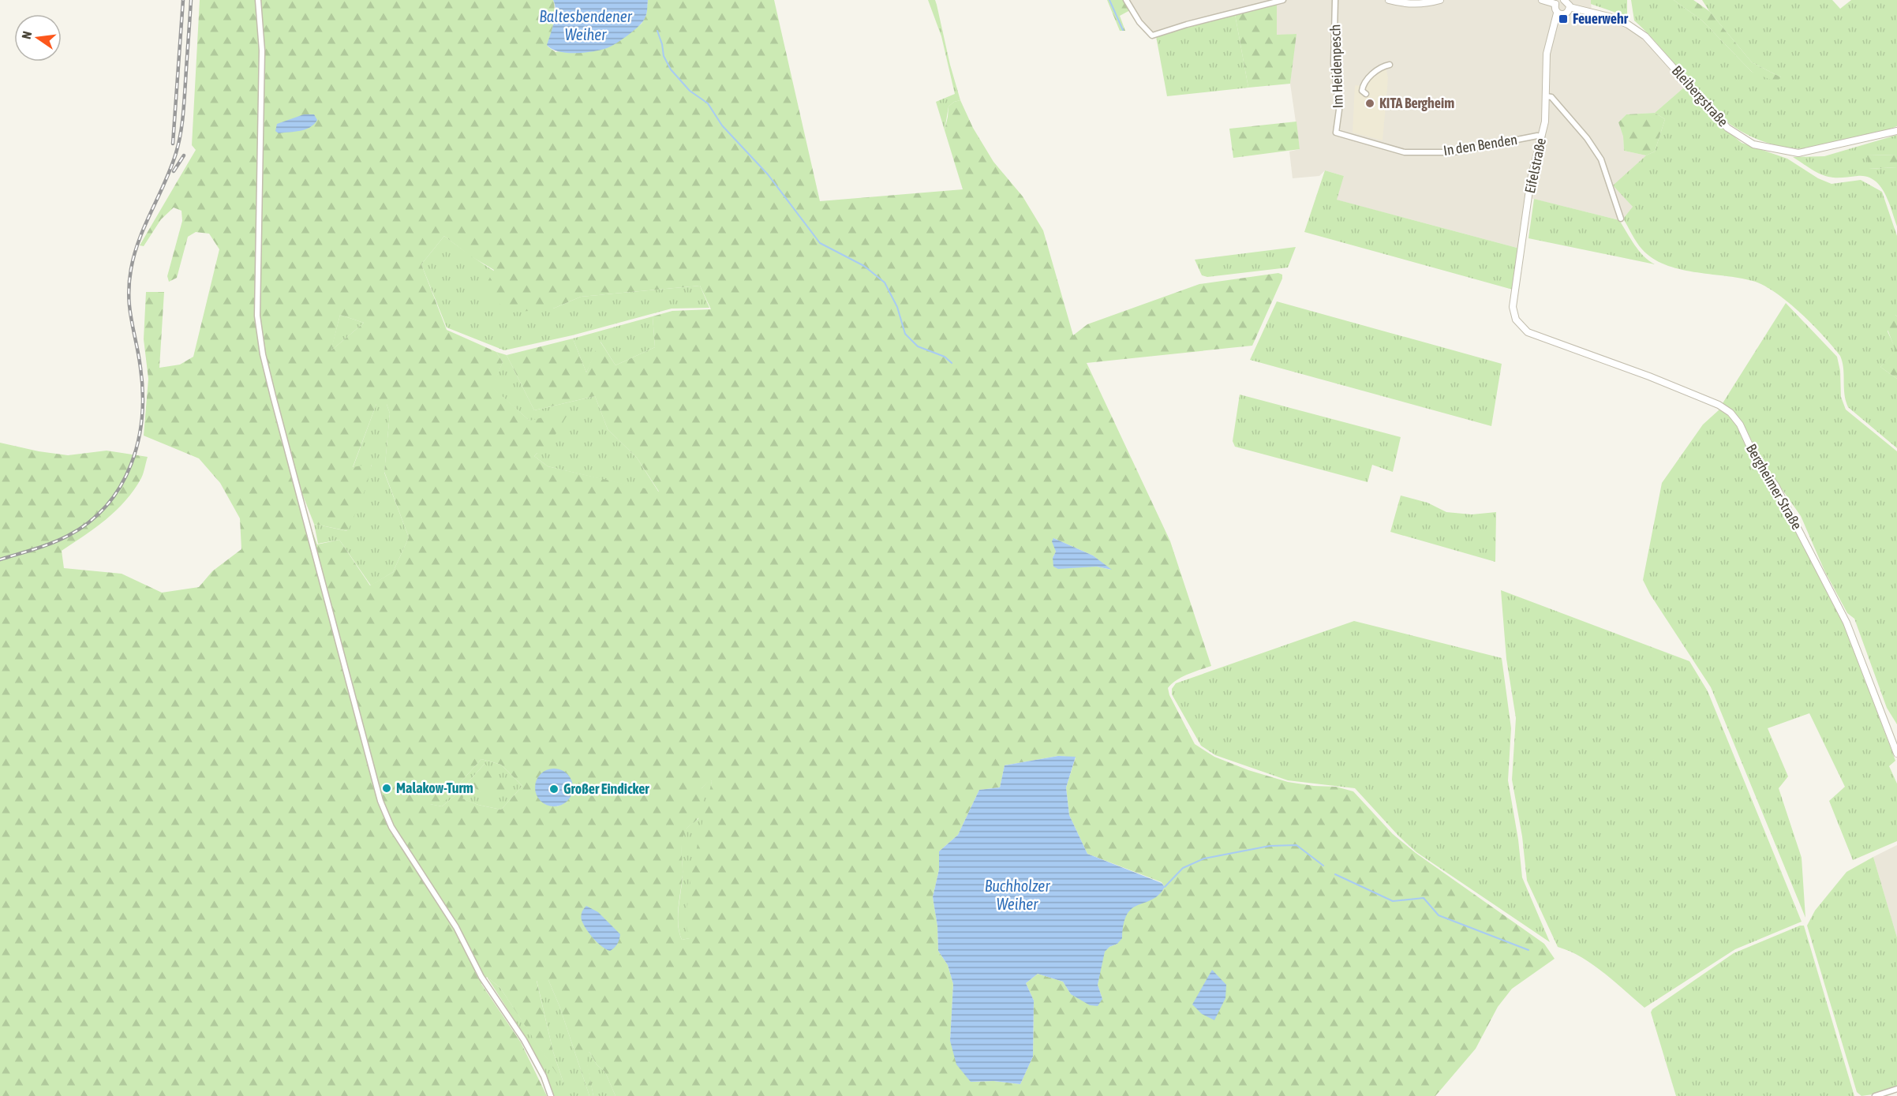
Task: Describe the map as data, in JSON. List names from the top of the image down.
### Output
{
  "streets": {
    "street": [
      "Im Heidenpesch",
      "Bleibergstraße",
      "In den Benden",
      "Eifelstraße",
      "Bergheimer Straße"
    ]
  },
  "crossings": [
    ["Im Heidenpesch", "In den Benden"],
    ["In den Benden", "Eifelstraße"],
    ["Eifelstraße", "Bergheimer Straße"]
  ],
  "water": ["Baltesbendener Weiher", "Buchholzer Weiher"],
  "places": {
    "transit": ["Feuerwehr"],
    "other": ["KITA Bergheim", "Malakow-Turm", "Großer Eindicker"]
  },
  "north": "left"
}
